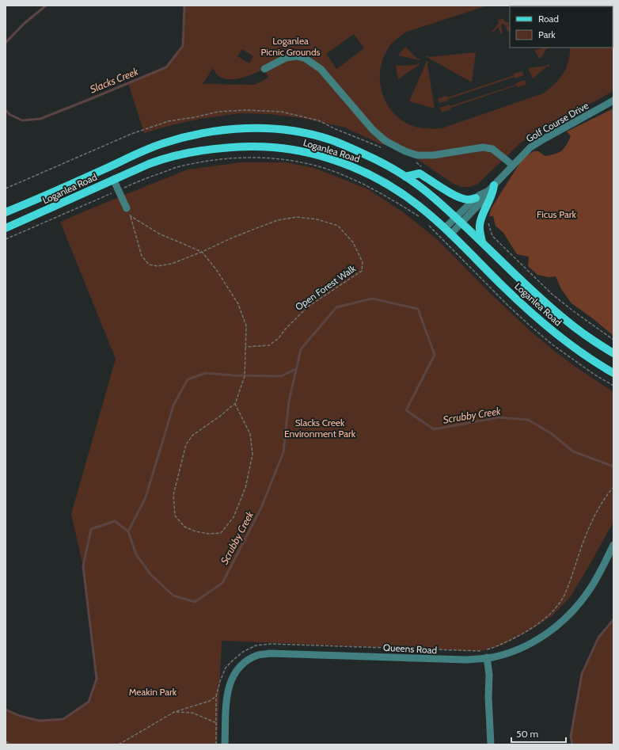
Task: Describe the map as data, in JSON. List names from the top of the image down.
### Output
{
  "streets": {
    "main road": ["Loganlea Road"],
    "street": ["Golf Course Drive", "Queens Road"],
    "path": ["Open Forest Walk"]
  },
  "crossings": [
    ["Golf Course Drive", "Loganlea Road"]
  ],
  "water": ["Slacks Creek", "Scrubby Creek"],
  "parks": [
    "Loganlea Picnic Grounds",
    "Ficus Park",
    "Slacks Creek Environment Park",
    "Meakin Park"
  ],
  "legend": ["Road", "Park"],
  "scale_bar": "50 m"
}
